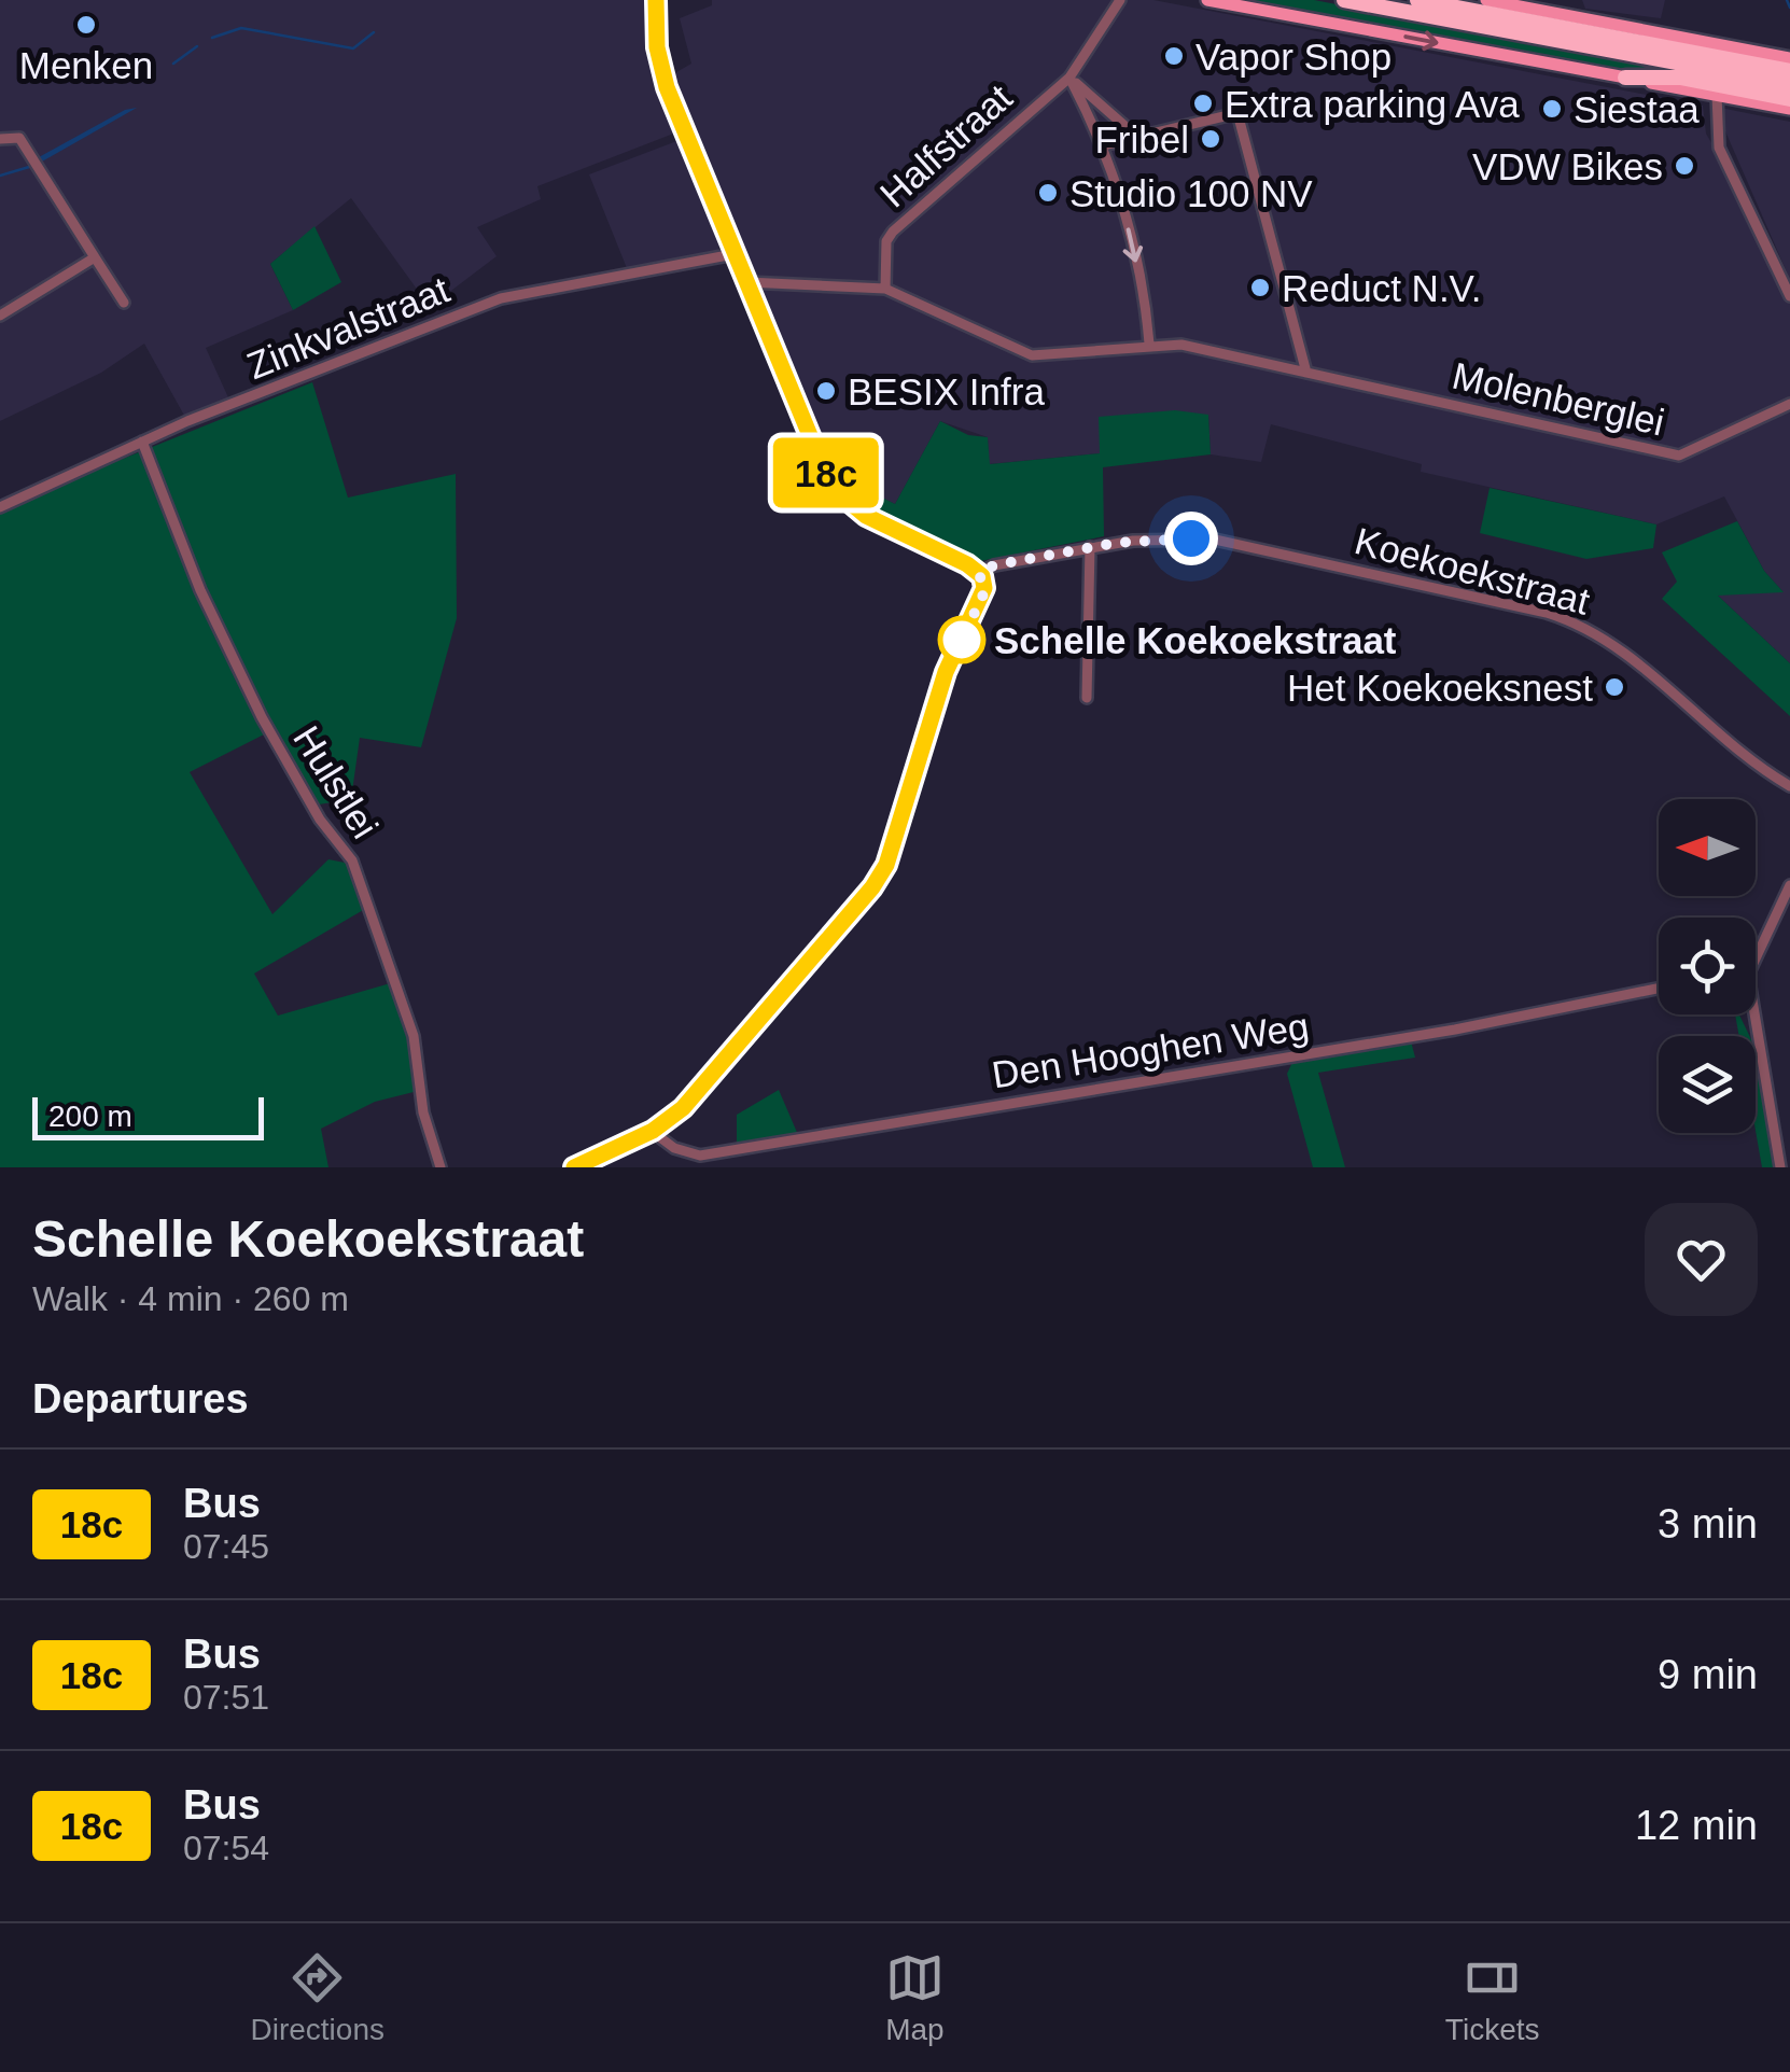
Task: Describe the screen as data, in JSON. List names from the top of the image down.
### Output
{
  "streets": {
    "street": [
      "Halfstraat",
      "Zinkvalstraat",
      "Molenberglei",
      "Koekoekstraat",
      "Hulstlei",
      "Den Hooghen Weg"
    ]
  },
  "crossings": [
    ["Halfstraat", "Molenberglei"],
    ["Zinkvalstraat", "Hulstlei"]
  ],
  "places": [
    "Menken",
    "Vapor Shop",
    "Extra parking Ava",
    "Siestaa",
    "Fribel",
    "VDW Bikes",
    "Studio 100 NV",
    "Reduct N.V.",
    "BESIX Infra",
    "Schelle Koekoekstraat",
    "Het Koekoeksnest"
  ],
  "lines": ["bus line 18c"],
  "scale_bar": "200 m",
  "north": "left",
  "page": {
    "on_map": "18c",
    "scale": "200 m",
    "heading": [
      ["Schelle Koekoekstraat", "Walk · 4 min · 260 m"],
      "Departures"
    ],
    "list": [
      {
        "mark": "18c",
        "name": "Bus",
        "note": "07:45",
        "value": "3 min"
      },
      {
        "mark": "18c",
        "name": "Bus",
        "note": "07:51",
        "value": "9 min"
      },
      {
        "mark": "18c",
        "name": "Bus",
        "note": "07:54",
        "value": "12 min"
      }
    ],
    "tabs": ["Directions", "Map", "Tickets"]
  }
}
